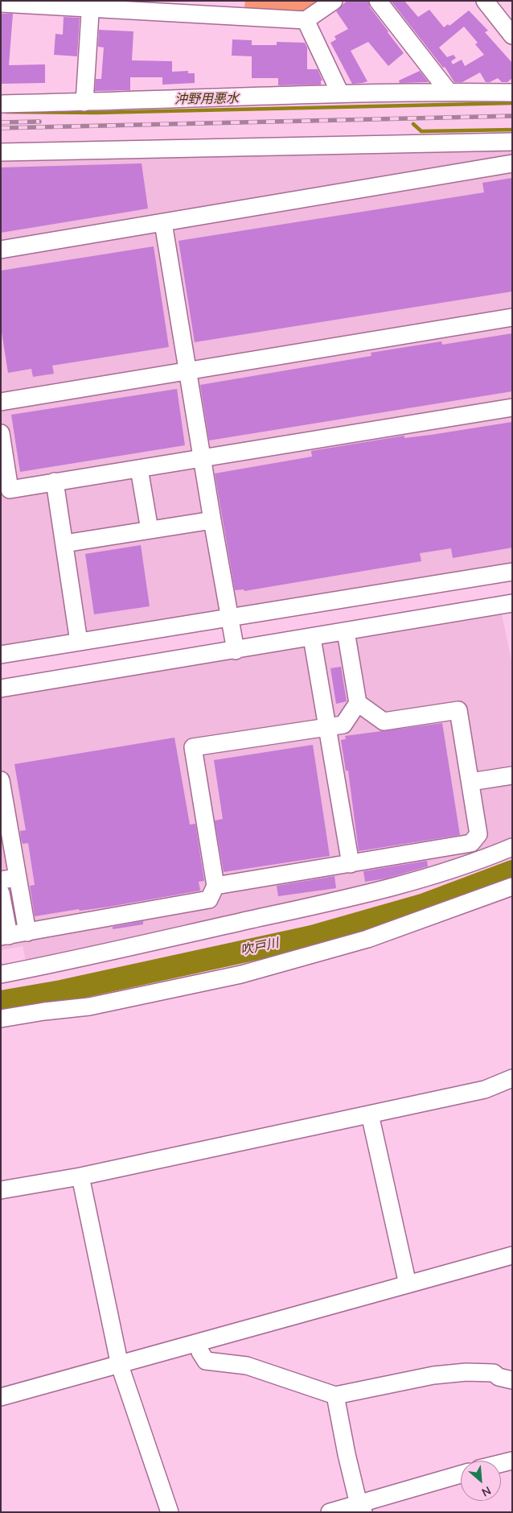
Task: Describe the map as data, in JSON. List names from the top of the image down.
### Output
{
  "water": ["沖野用悪水", "吹戸川"],
  "north": "bottom right"
}
